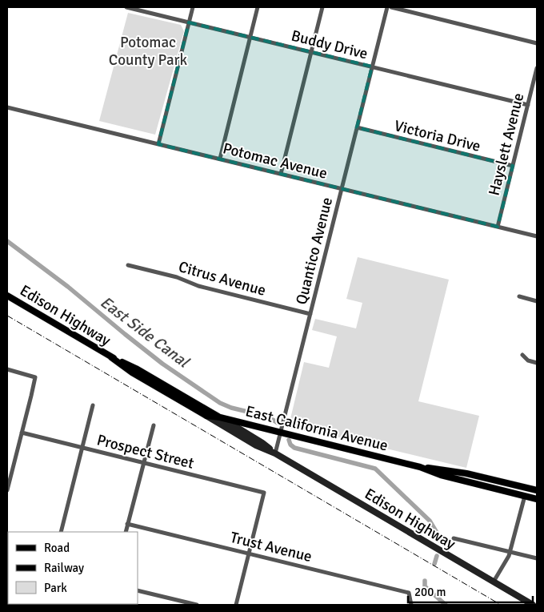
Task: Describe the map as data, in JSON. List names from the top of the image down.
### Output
{
  "streets": {
    "main road": ["Edison Highway", "East California Avenue"],
    "street": [
      "Buddy Drive",
      "Victoria Drive",
      "Hayslett Avenue",
      "Potomac Avenue",
      "Quantico Avenue",
      "Citrus Avenue",
      "Prospect Street",
      "Trust Avenue"
    ]
  },
  "crossings": [
    ["Buddy Drive", "Hayslett Avenue"],
    ["Buddy Drive", "Quantico Avenue"],
    ["Victoria Drive", "Hayslett Avenue"],
    ["Victoria Drive", "Quantico Avenue"],
    ["Hayslett Avenue", "Potomac Avenue"],
    ["Potomac Avenue", "Quantico Avenue"],
    ["Quantico Avenue", "Citrus Avenue"],
    ["Quantico Avenue", "Edison Highway"],
    ["Quantico Avenue", "East California Avenue"],
    ["Edison Highway", "East California Avenue"],
    ["Prospect Street", "Trust Avenue"]
  ],
  "water": ["East Side Canal"],
  "parks": ["Potomac County Park"],
  "legend": ["Road", "Railway", "Park"],
  "scale_bar": "200 m"
}
